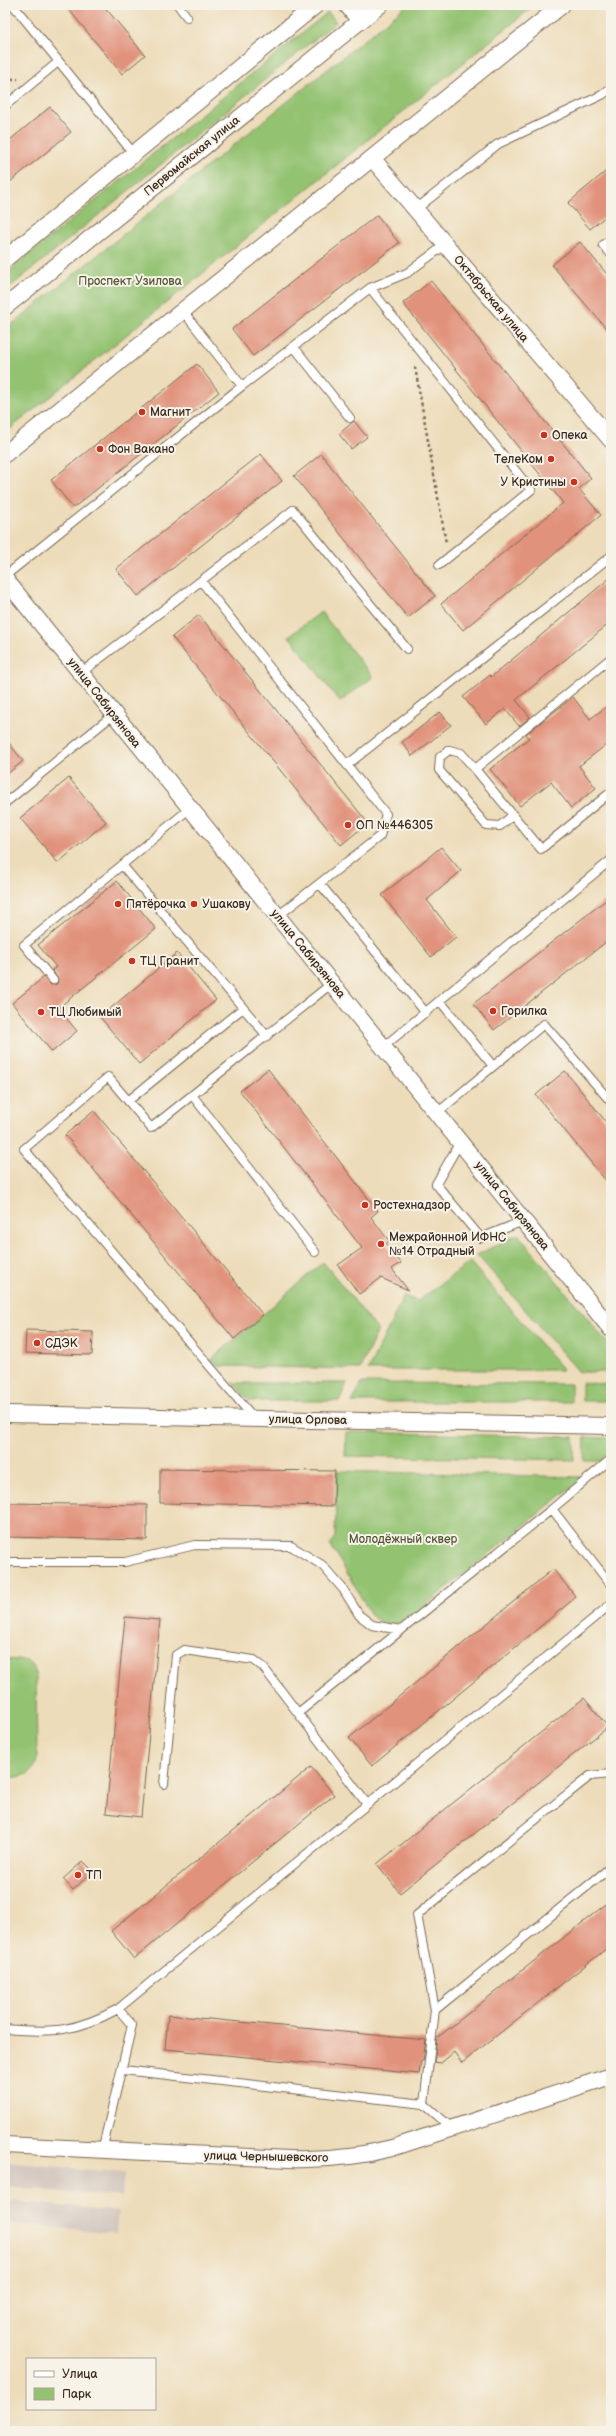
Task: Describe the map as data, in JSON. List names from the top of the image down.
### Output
{
  "streets": {
    "street": [
      "Первомайская улица",
      "Октябрьская улица",
      "улица Сабирзянова",
      "улица Орлова",
      "улица Чернышевского"
    ]
  },
  "parks": ["Проспект Узилова", "Молодёжный сквер"],
  "places": [
    "Магнит",
    "Опека",
    "Фон Вакано",
    "ТелеКом",
    "У Кристины",
    "ОП №446305",
    "Пятёрочка",
    "Ушакову",
    "ТЦ Гранит",
    "Горилка",
    "ТЦ Любимый",
    "Ростехнадзор",
    "Межрайонной ИФНС №14 Отрадный",
    "СДЭК",
    "ТП"
  ],
  "legend": ["Улица", "Парк"]
}
